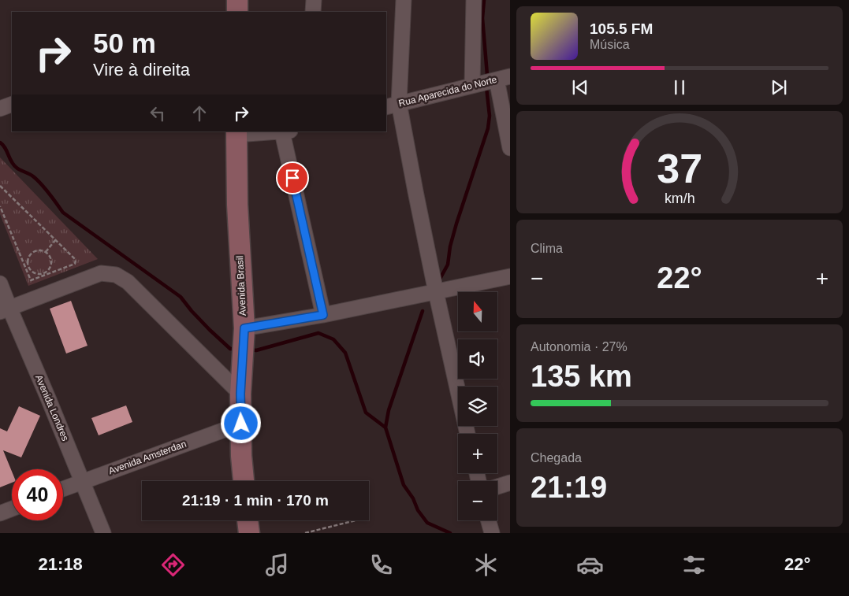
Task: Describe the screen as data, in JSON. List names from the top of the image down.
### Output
{
  "streets": {
    "street": [
      "Rua Aparecida do Norte",
      "Avenida Brasil",
      "Avenida Londres",
      "Avenida Amsterdan"
    ]
  },
  "crossings": [
    ["Avenida Brasil", "Avenida Amsterdan"],
    ["Avenida Londres", "Avenida Amsterdan"]
  ],
  "north": "top",
  "page": {
    "turn": ["50 m", "Vire à direita"],
    "song": ["105.5 FM", "Música"],
    "tile": [
      "Clima",
      ["Autonomia · 27%", "135 km"],
      ["Chegada", "21:19"]
    ],
    "heat": ["−", "22°", "+"],
    "map_buttons": ["+", "−"],
    "limit": "40",
    "trip": "21:19 · 1 min · 170 m",
    "tabs": ["21:18", "22°"],
    "gauge": ["37", "km/h"]
  }
}
